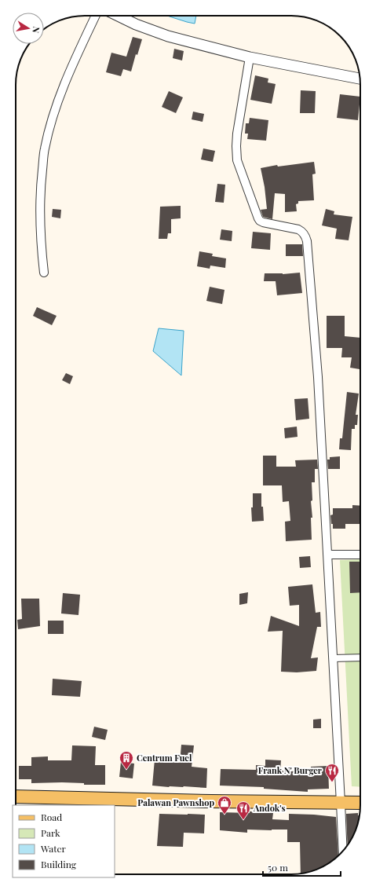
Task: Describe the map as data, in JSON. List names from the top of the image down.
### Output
{
  "places": {
    "building": ["Centrum Fuel"],
    "restaurant": ["Frank N' Burger", "Andok's"],
    "shop": ["Palawan Pawnshop"]
  },
  "legend": [
    "Road",
    "Park",
    "Water",
    "Building"
  ],
  "scale_bar": "50 m",
  "north": "right"
}
